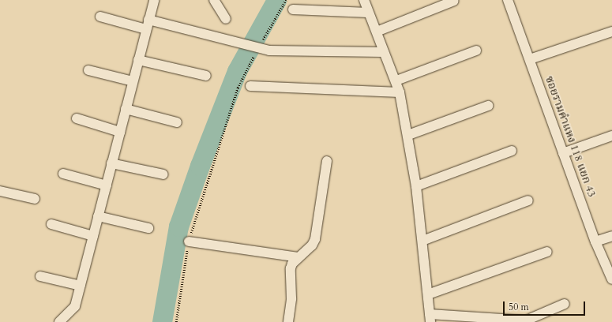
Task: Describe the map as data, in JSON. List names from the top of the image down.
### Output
{
  "streets": {
    "street": ["ซอยรามคำแหง 118 แยก 43"]
  },
  "scale_bar": "50 m"
}
